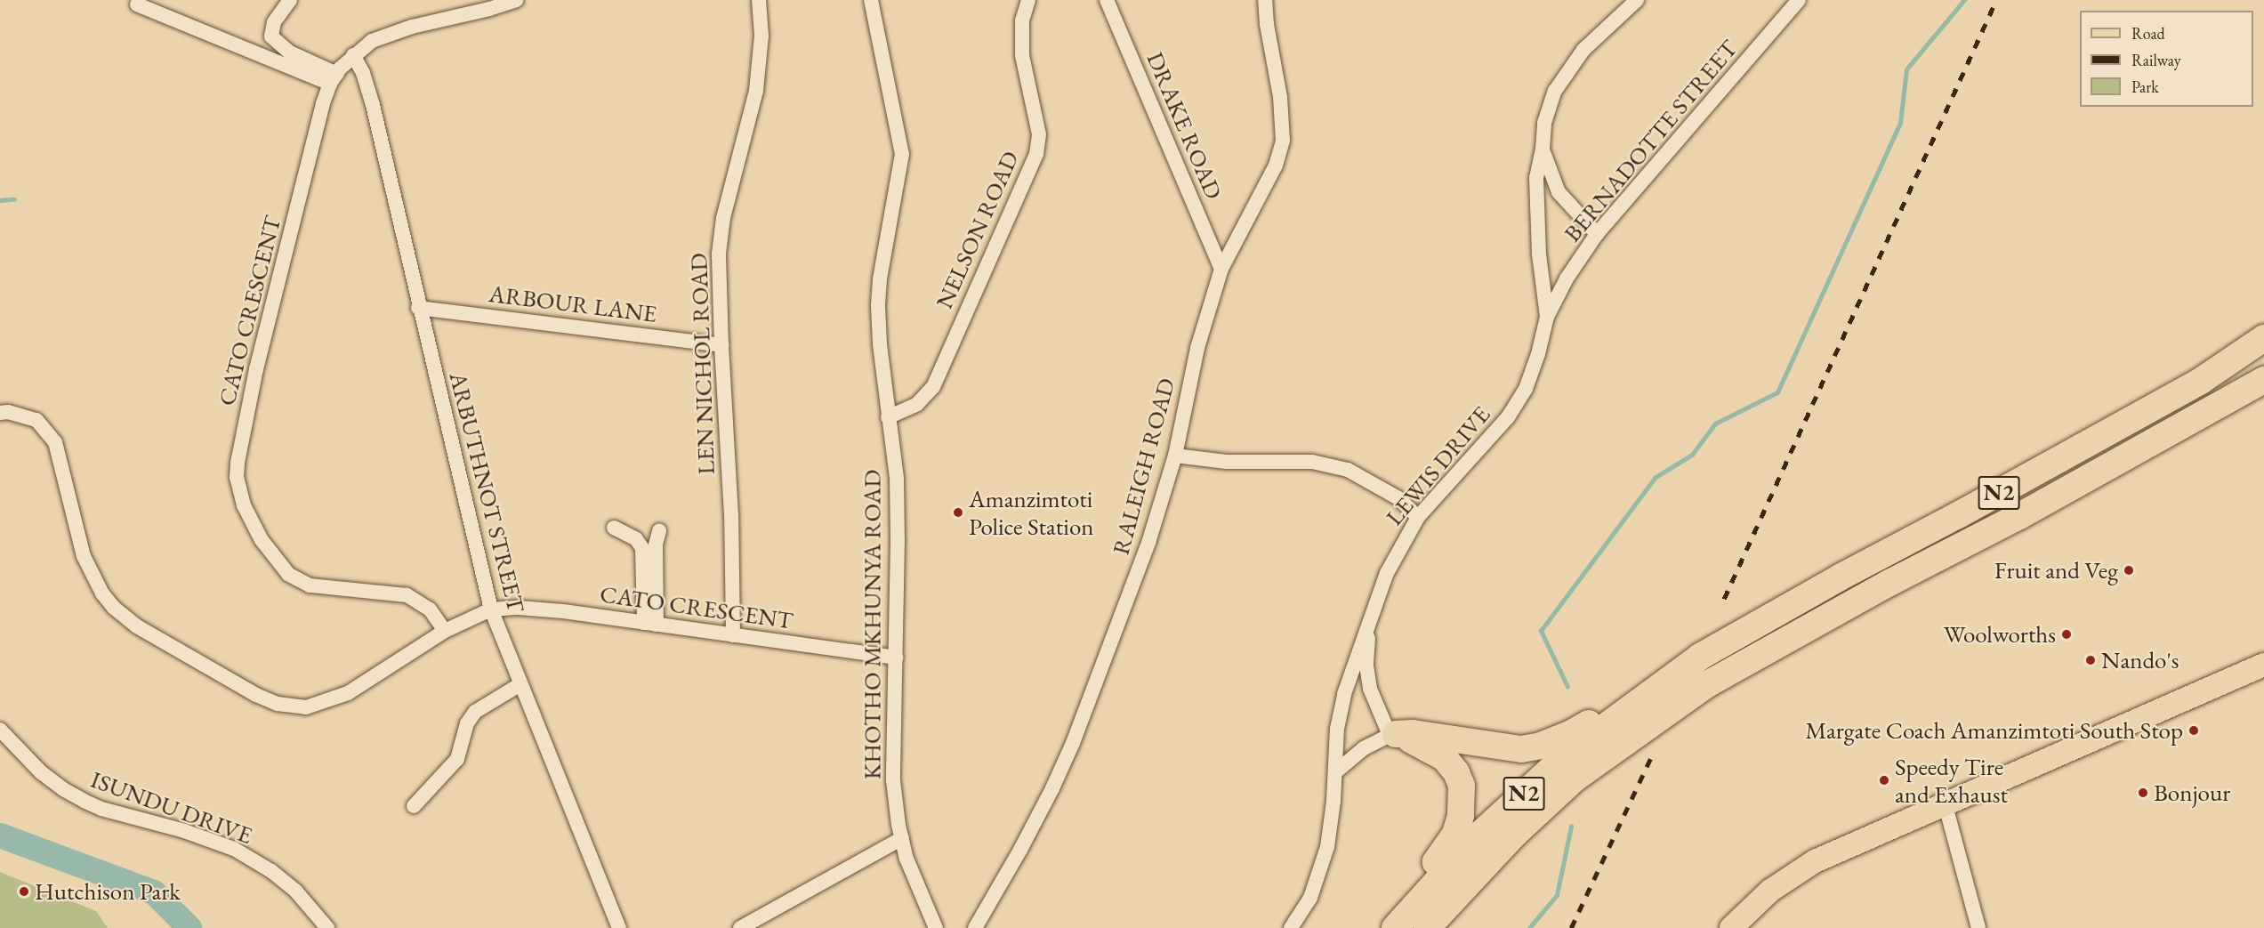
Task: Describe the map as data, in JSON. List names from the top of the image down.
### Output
{
  "streets": {
    "highway": ["N2"],
    "street": [
      "DRAKE ROAD",
      "BERNADOTTE STREET",
      "NELSON ROAD",
      "ARBOUR LANE",
      "CATO CRESCENT",
      "LEN NICHOL ROAD",
      "LEWIS DRIVE",
      "RALEIGH ROAD",
      "ARBUTHNOT STREET",
      "KHOTHO MKHUNYA ROAD",
      "ISUNDU DRIVE"
    ]
  },
  "crossings": [
    ["DRAKE ROAD", "RALEIGH ROAD"],
    ["BERNADOTTE STREET", "LEWIS DRIVE"],
    ["NELSON ROAD", "KHOTHO MKHUNYA ROAD"],
    ["ARBOUR LANE", "LEN NICHOL ROAD"],
    ["ARBOUR LANE", "ARBUTHNOT STREET"],
    ["CATO CRESCENT", "LEN NICHOL ROAD"],
    ["CATO CRESCENT", "ARBUTHNOT STREET"],
    ["CATO CRESCENT", "KHOTHO MKHUNYA ROAD"]
  ],
  "places": [
    "Amanzimtoti Police Station",
    "Fruit and Veg",
    "Woolworths",
    "Nando's",
    "Margate Coach Amanzimtoti South Stop",
    "Speedy Tire and Exhaust",
    "Bonjour",
    "Hutchison Park"
  ],
  "legend": ["Road", "Railway", "Park"]
}
